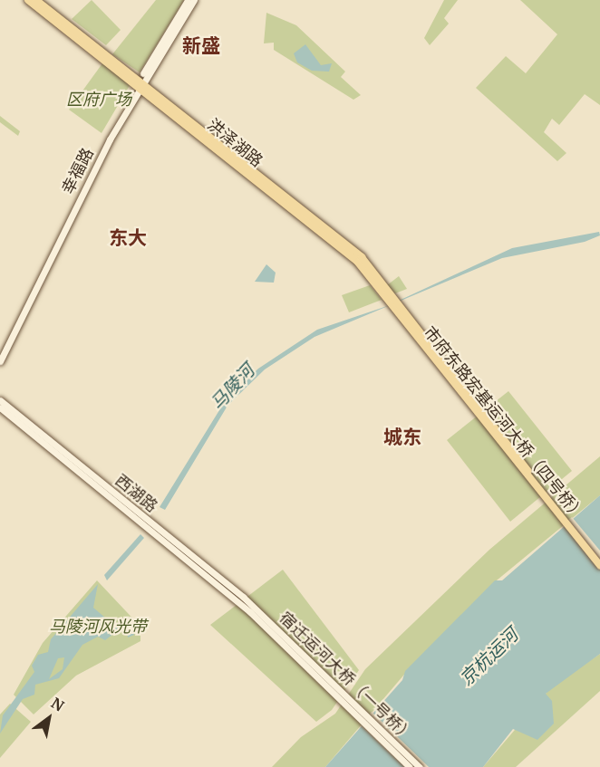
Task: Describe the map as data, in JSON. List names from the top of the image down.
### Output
{
  "streets": {
    "main road": [
      "洪泽湖路",
      "幸福路",
      "市府东路宏基运河大桥（四号桥）",
      "西湖路",
      "宿迁运河大桥（一号桥）"
    ]
  },
  "crossings": [
    ["洪泽湖路", "幸福路"],
    ["洪泽湖路", "市府东路宏基运河大桥（四号桥）"],
    ["西湖路", "宿迁运河大桥（一号桥）"]
  ],
  "districts": ["新盛", "东大", "城东"],
  "water": ["马陵河", "京杭运河"],
  "parks": ["区府广场", "马陵河风光带"],
  "north": "top right"
}
